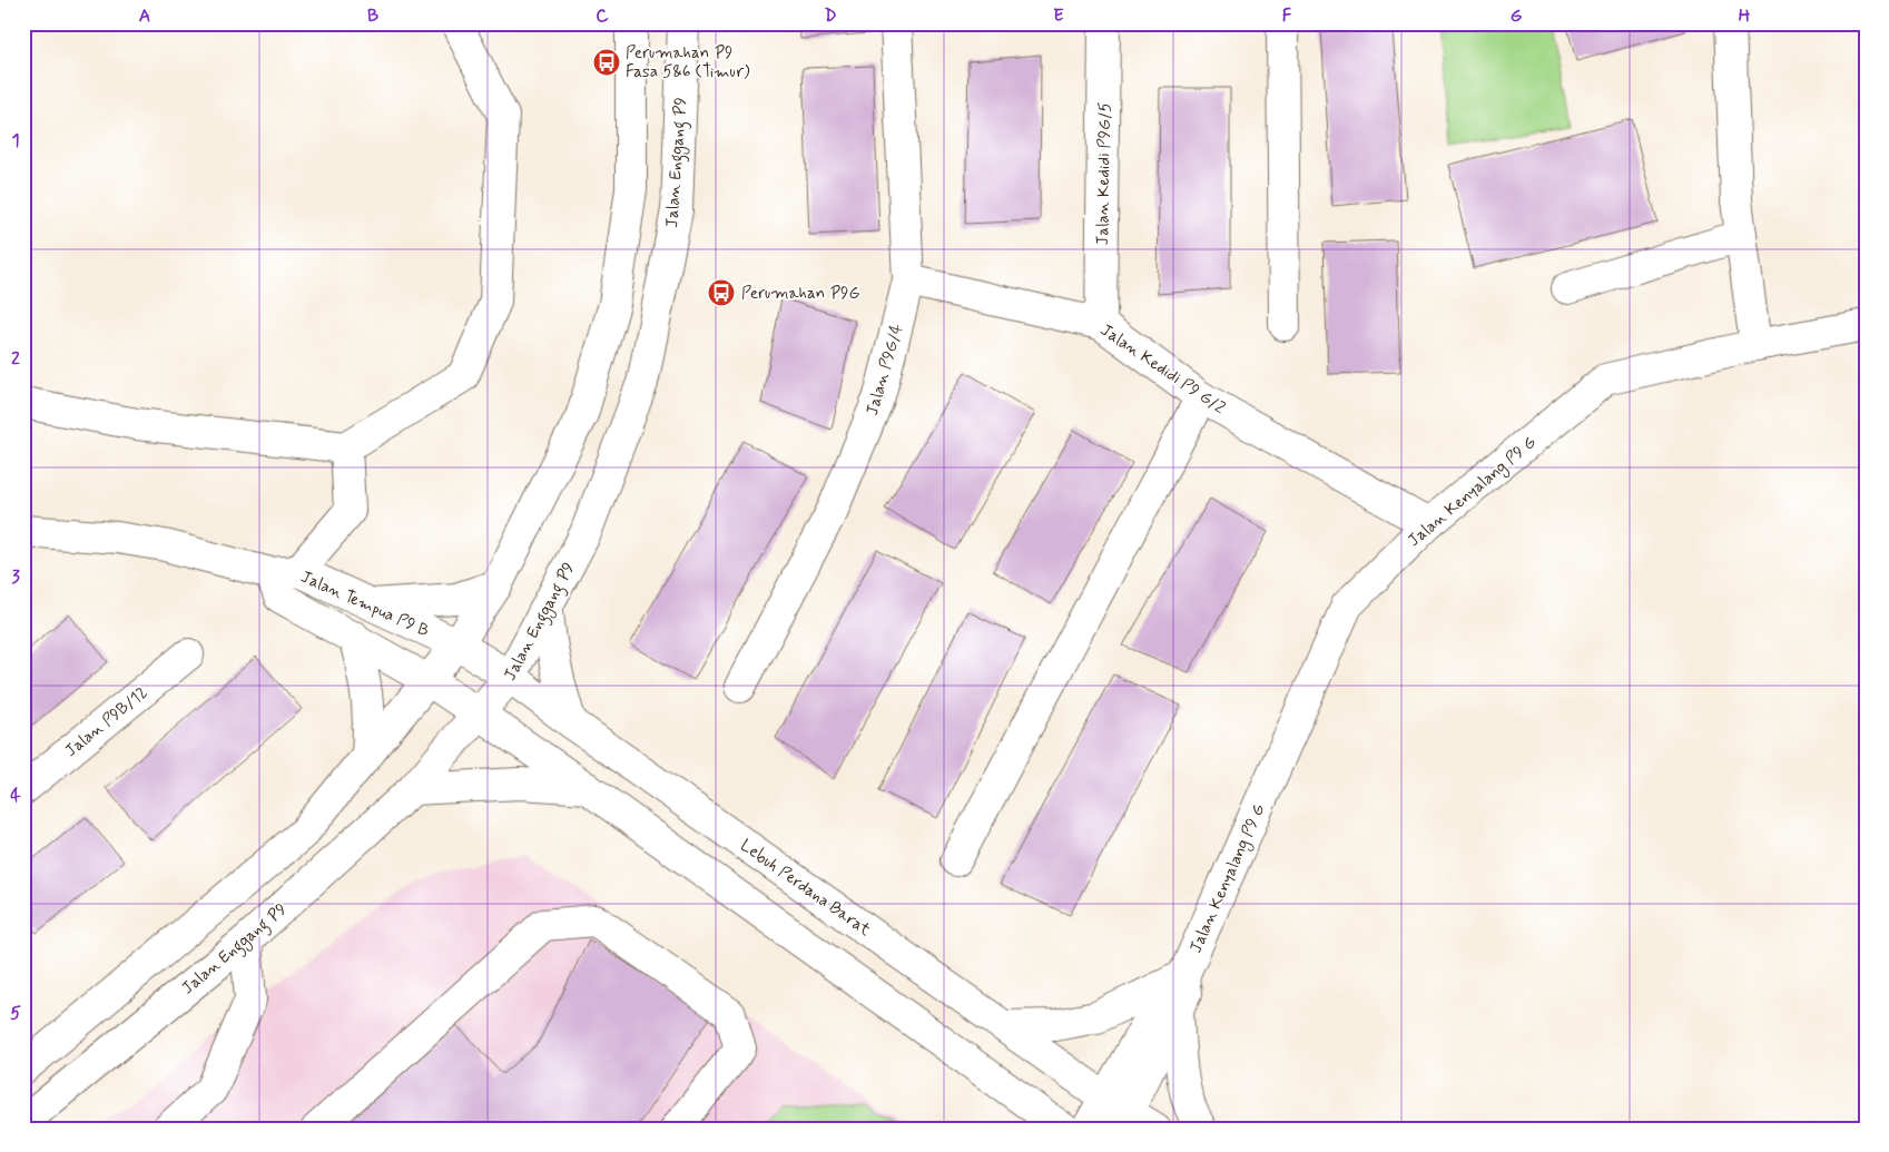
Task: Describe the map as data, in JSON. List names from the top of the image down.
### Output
{
  "streets": {
    "street": [
      "Jalan Enggang P9",
      "Jalan Kedidi P9G/5",
      "Jalan Kedidi P9 G/2",
      "Jalan P9G/4",
      "Jalan Kenyalang P9 G",
      "Jalan Tempua P9 B",
      "Jalan P9B/12",
      "Lebuh Perdana Barat"
    ]
  },
  "crossings": [
    ["Jalan Enggang P9", "Lebuh Perdana Barat"],
    ["Jalan Kedidi P9G/5", "Jalan Kedidi P9 G/2"],
    ["Jalan Kedidi P9 G/2", "Jalan P9G/4"],
    ["Jalan Kedidi P9 G/2", "Jalan Kenyalang P9 G"],
    ["Jalan Kenyalang P9 G", "Lebuh Perdana Barat"],
    ["Jalan Tempua P9 B", "Lebuh Perdana Barat"]
  ],
  "places": {
    "bus stop": ["Perumahan P9 Fasa 5&6 (Timur)", "Perumahan P9G"]
  },
  "grid": {
    "columns": [
      "A",
      "B",
      "C",
      "D",
      "E",
      "F",
      "G",
      "H"
    ],
    "rows": [
      "1",
      "2",
      "3",
      "4",
      "5"
    ]
  }
}
